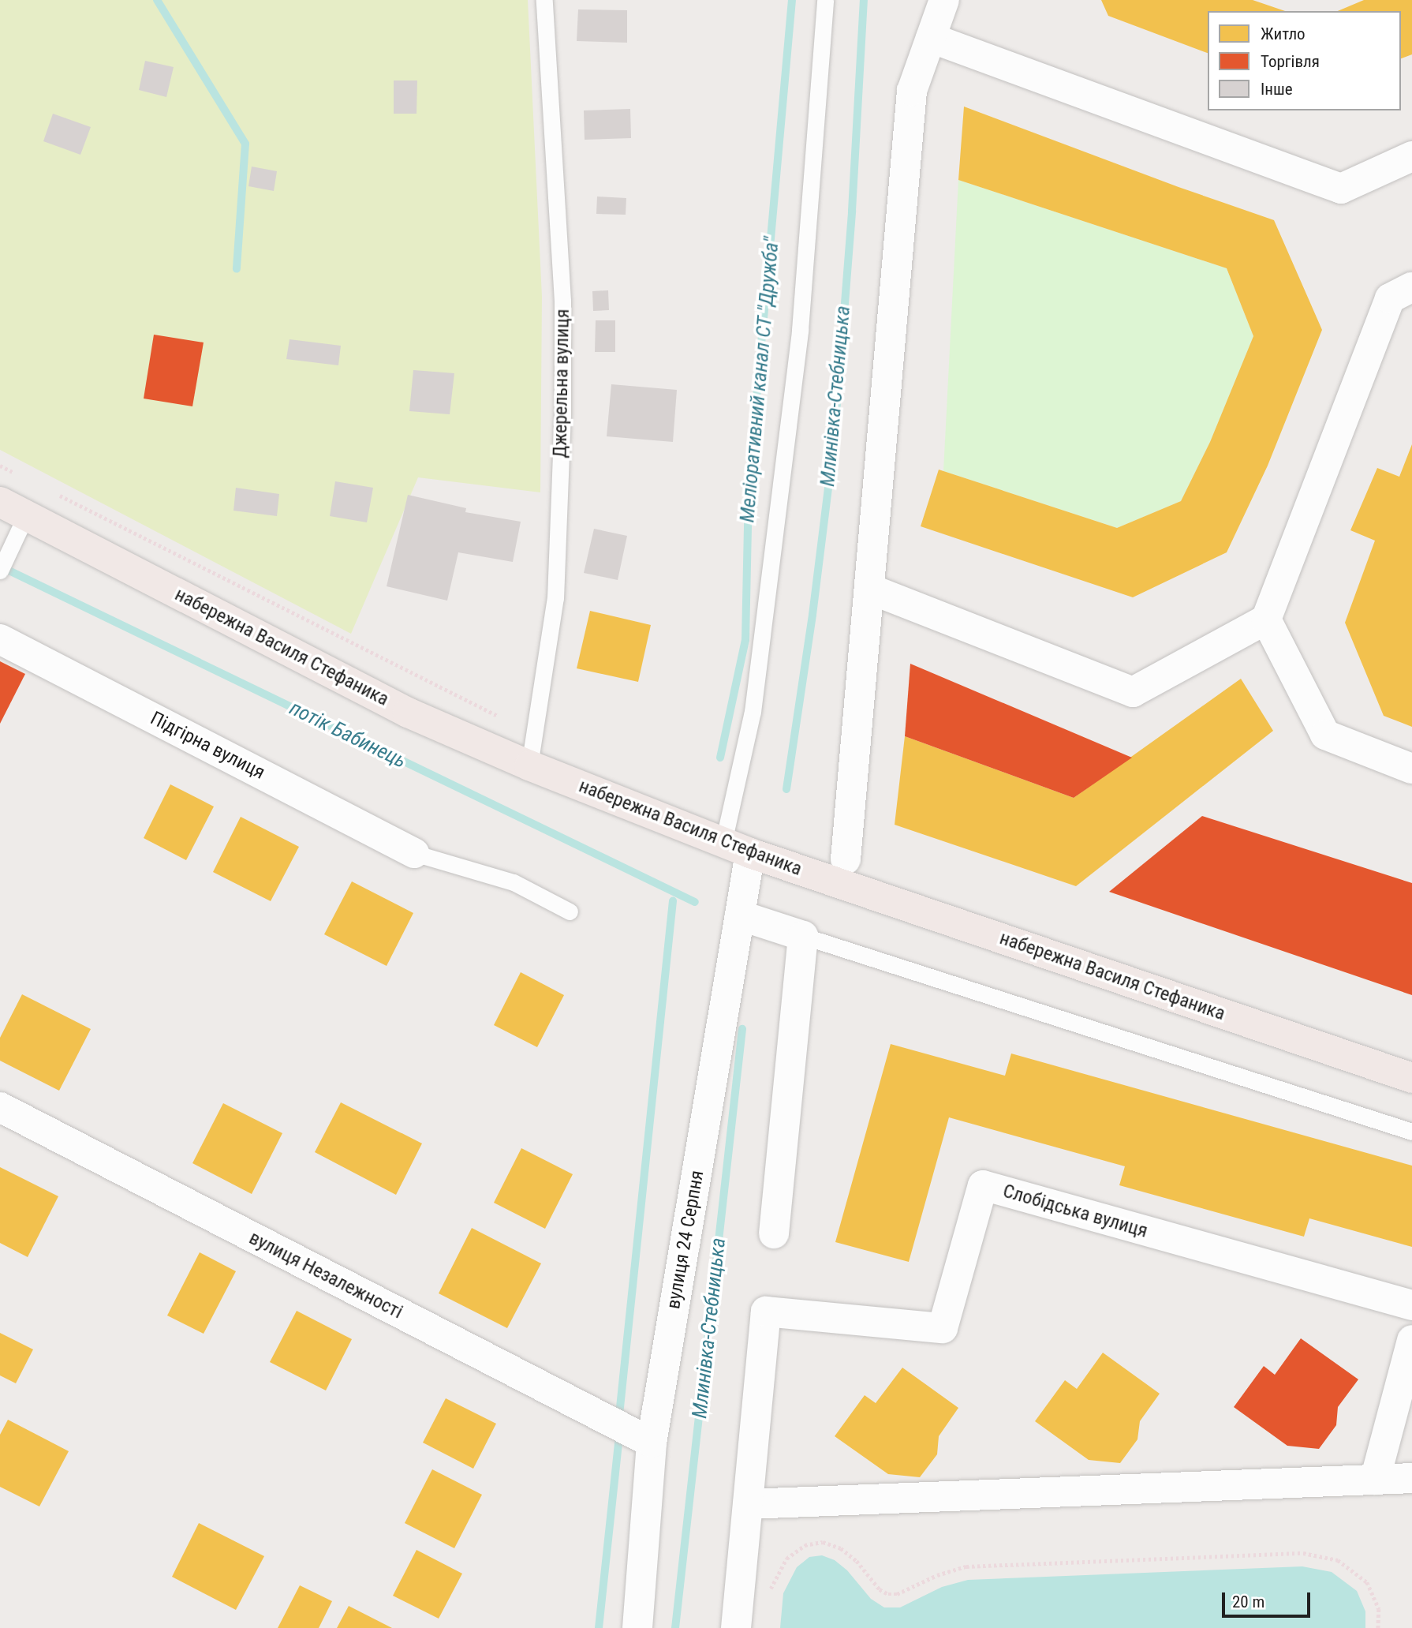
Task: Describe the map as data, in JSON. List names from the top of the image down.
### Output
{
  "streets": {
    "main road": ["набережна Василя Стефаника"],
    "street": [
      "Підгірна вулиця",
      "Слобідська вулиця",
      "вулиця 24 Серпня",
      "вулиця Незалежності"
    ],
    "lane": ["Джерельна вулиця"]
  },
  "crossings": [
    ["Джерельна вулиця", "набережна Василя Стефаника"],
    ["набережна Василя Стефаника", "вулиця 24 Серпня"],
    ["вулиця 24 Серпня", "вулиця Незалежності"]
  ],
  "water": ["Меліоративний канал СТ \"Дружба\"", "Млинівка-Стебницька", "потік Бабинець"],
  "legend": ["Житло", "Торгівля", "Інше"],
  "scale_bar": "20 m"
}
